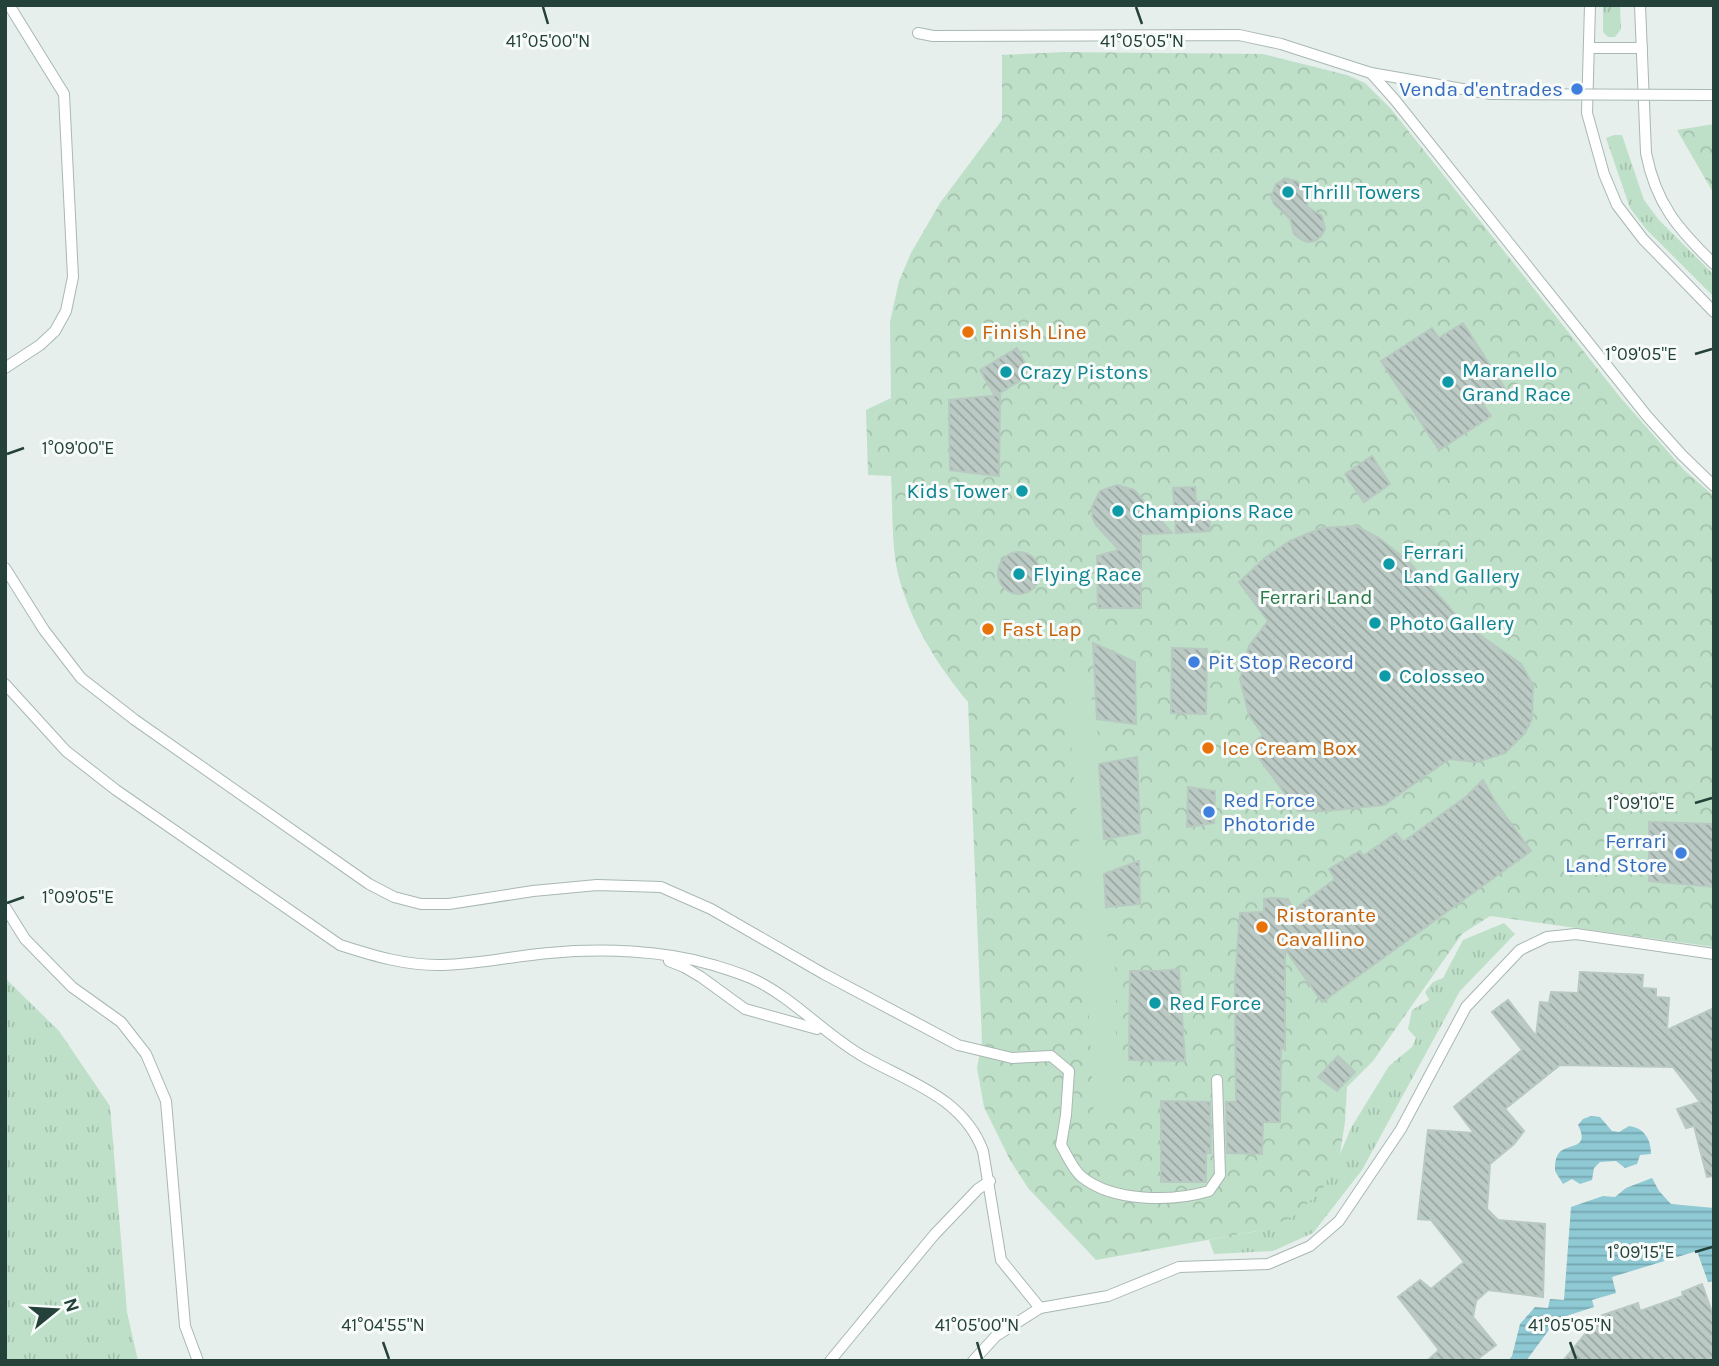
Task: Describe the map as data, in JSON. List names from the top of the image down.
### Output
{
  "parks": ["Ferrari Land"],
  "places": [
    "Venda d'entrades",
    "Thrill Towers",
    "Finish Line",
    "Crazy Pistons",
    "Maranello Grand Race",
    "Kids Tower",
    "Champions Race",
    "Ferrari Land Gallery",
    "Flying Race",
    "Photo Gallery",
    "Fast Lap",
    "Pit Stop Record",
    "Colosseo",
    "Ice Cream Box",
    "Red Force Photoride",
    "Ferrari Land Store",
    "Ristorante Cavallino",
    "Red Force"
  ],
  "north": "right",
  "coordinates": [
    "41°05'00\"N",
    "41°05'05\"N",
    "1°09'05\"E",
    "1°09'00\"E",
    "1°09'10\"E",
    "1°09'15\"E",
    "41°04'55\"N"
  ]
}
